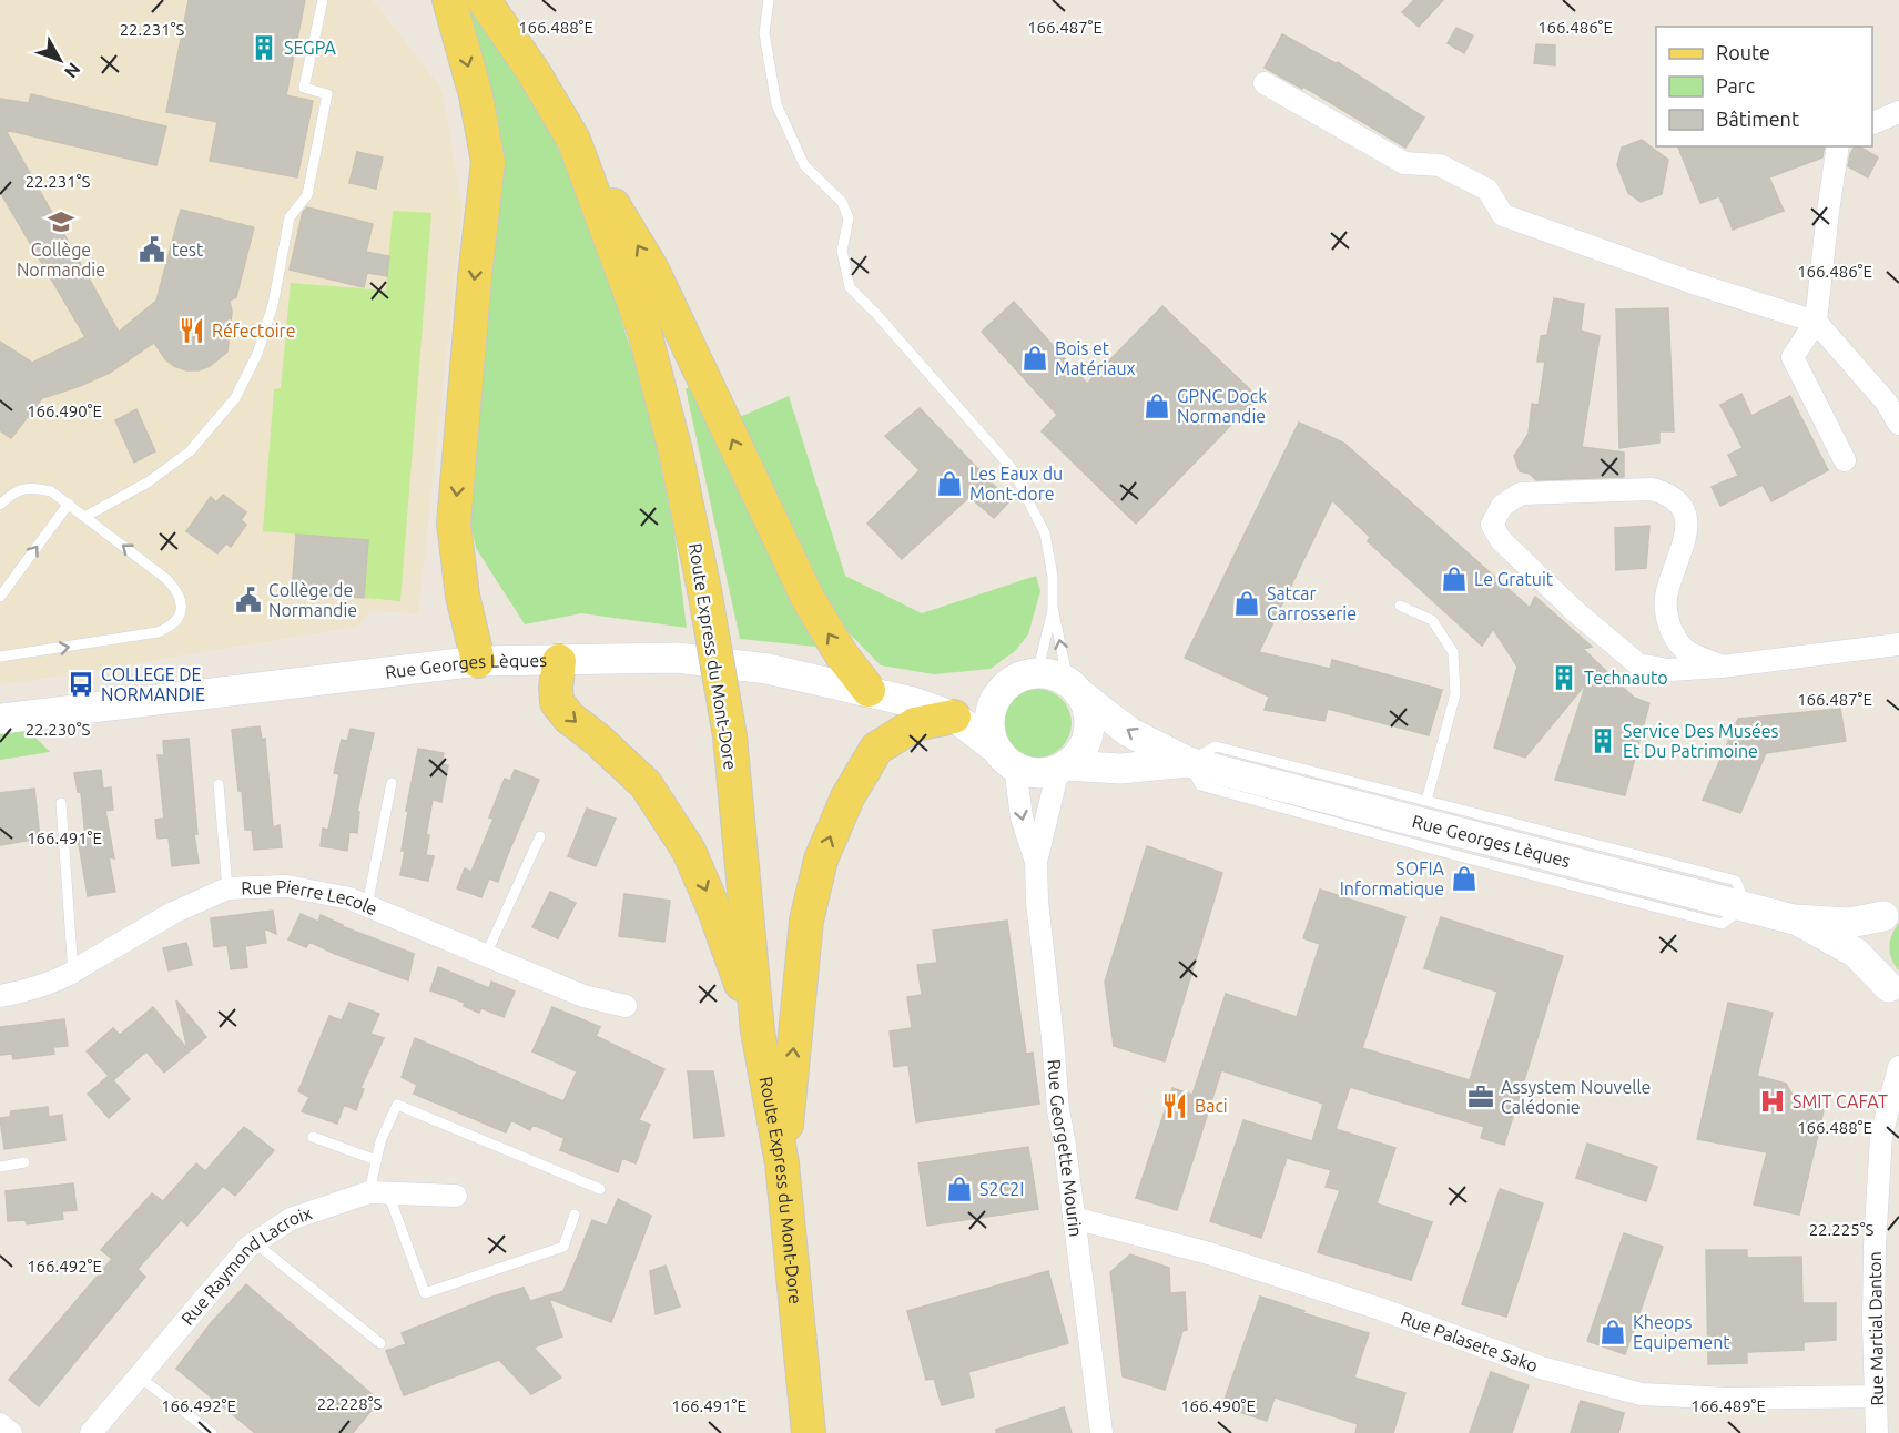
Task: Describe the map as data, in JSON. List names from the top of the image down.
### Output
{
  "streets": {
    "main road": ["Route Express du Mont-Dore", "Rue Georges Lèques"],
    "street": [
      "Rue Pierre Lecole",
      "Rue Georgette Mourin",
      "Rue Raymond Lacroix",
      "Rue Martial Danton",
      "Rue Palasete Sako"
    ]
  },
  "crossings": [
    ["Rue Georges Lèques", "Rue Georgette Mourin"],
    ["Rue Georgette Mourin", "Rue Palasete Sako"],
    ["Rue Martial Danton", "Rue Palasete Sako"]
  ],
  "places": {
    "building": ["SEGPA", "Technauto", "Service Des Musées Et Du Patrimoine"],
    "school or university": ["Collège Normandie"],
    "public building": ["test", "Collège de Normandie"],
    "restaurant": ["Réfectoire", "Baci"],
    "shop": [
      "Bois et Matériaux",
      "GPNC Dock Normandie",
      "Les Eaux du Mont-dore",
      "Le Gratuit",
      "Satcar Carrosserie",
      "SOFIA Informatique",
      "S2C2I",
      "Kheops Equipement"
    ],
    "bus stop": ["COLLEGE DE NORMANDIE"],
    "office": ["Assystem Nouvelle Calédonie"],
    "hospital": ["SMIT CAFAT"]
  },
  "legend": ["Route", "Parc", "Bâtiment"],
  "north": "bottom right",
  "coordinates": [
    "166.488°E",
    "166.487°E",
    "166.486°E",
    "22.231°S",
    "166.490°E",
    "22.230°S",
    "166.491°E",
    "22.225°S",
    "166.492°E",
    "22.228°S",
    "166.489°E"
  ]
}
